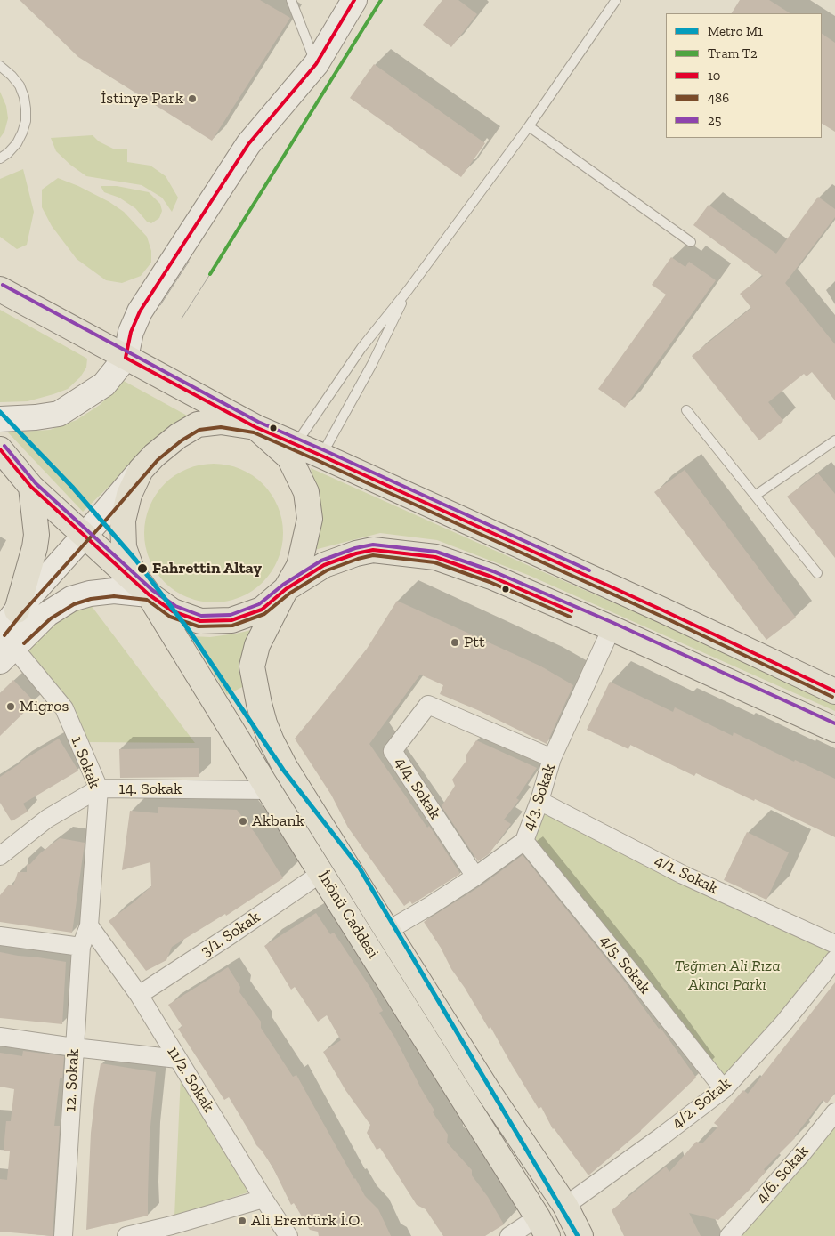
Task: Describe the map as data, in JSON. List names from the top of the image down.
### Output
{
  "streets": {
    "main road": ["İnönü Caddesi"],
    "street": [
      "1. Sokak",
      "4/4. Sokak",
      "14. Sokak",
      "4/3. Sokak",
      "4/1. Sokak",
      "3/1. Sokak",
      "4/5. Sokak",
      "11/2. Sokak",
      "12. Sokak",
      "4/2. Sokak",
      "4/6. Sokak"
    ]
  },
  "crossings": [
    ["1. Sokak", "14. Sokak"],
    ["1. Sokak", "11/2. Sokak"],
    ["1. Sokak", "12. Sokak"],
    ["4/4. Sokak", "4/3. Sokak"],
    ["14. Sokak", "İnönü Caddesi"],
    ["4/3. Sokak", "4/1. Sokak"],
    ["4/3. Sokak", "İnönü Caddesi"],
    ["4/3. Sokak", "4/5. Sokak"],
    ["İnönü Caddesi", "3/1. Sokak"],
    ["İnönü Caddesi", "4/2. Sokak"],
    ["3/1. Sokak", "11/2. Sokak"],
    ["4/5. Sokak", "4/2. Sokak"],
    ["11/2. Sokak", "12. Sokak"]
  ],
  "parks": ["Teğmen Ali Rıza Akıncı Parkı"],
  "places": [
    "İstinye Park",
    "Fahrettin Altay",
    "Ptt",
    "Migros",
    "Akbank",
    "Ali Erentürk İ.O."
  ],
  "lines": [
    "tram line T2",
    "transit line 10",
    "transit line 25",
    "metro line M1",
    "transit line 486"
  ],
  "legend": [
    "Metro M1",
    "Tram T2",
    "10",
    "486",
    "25"
  ]
}
